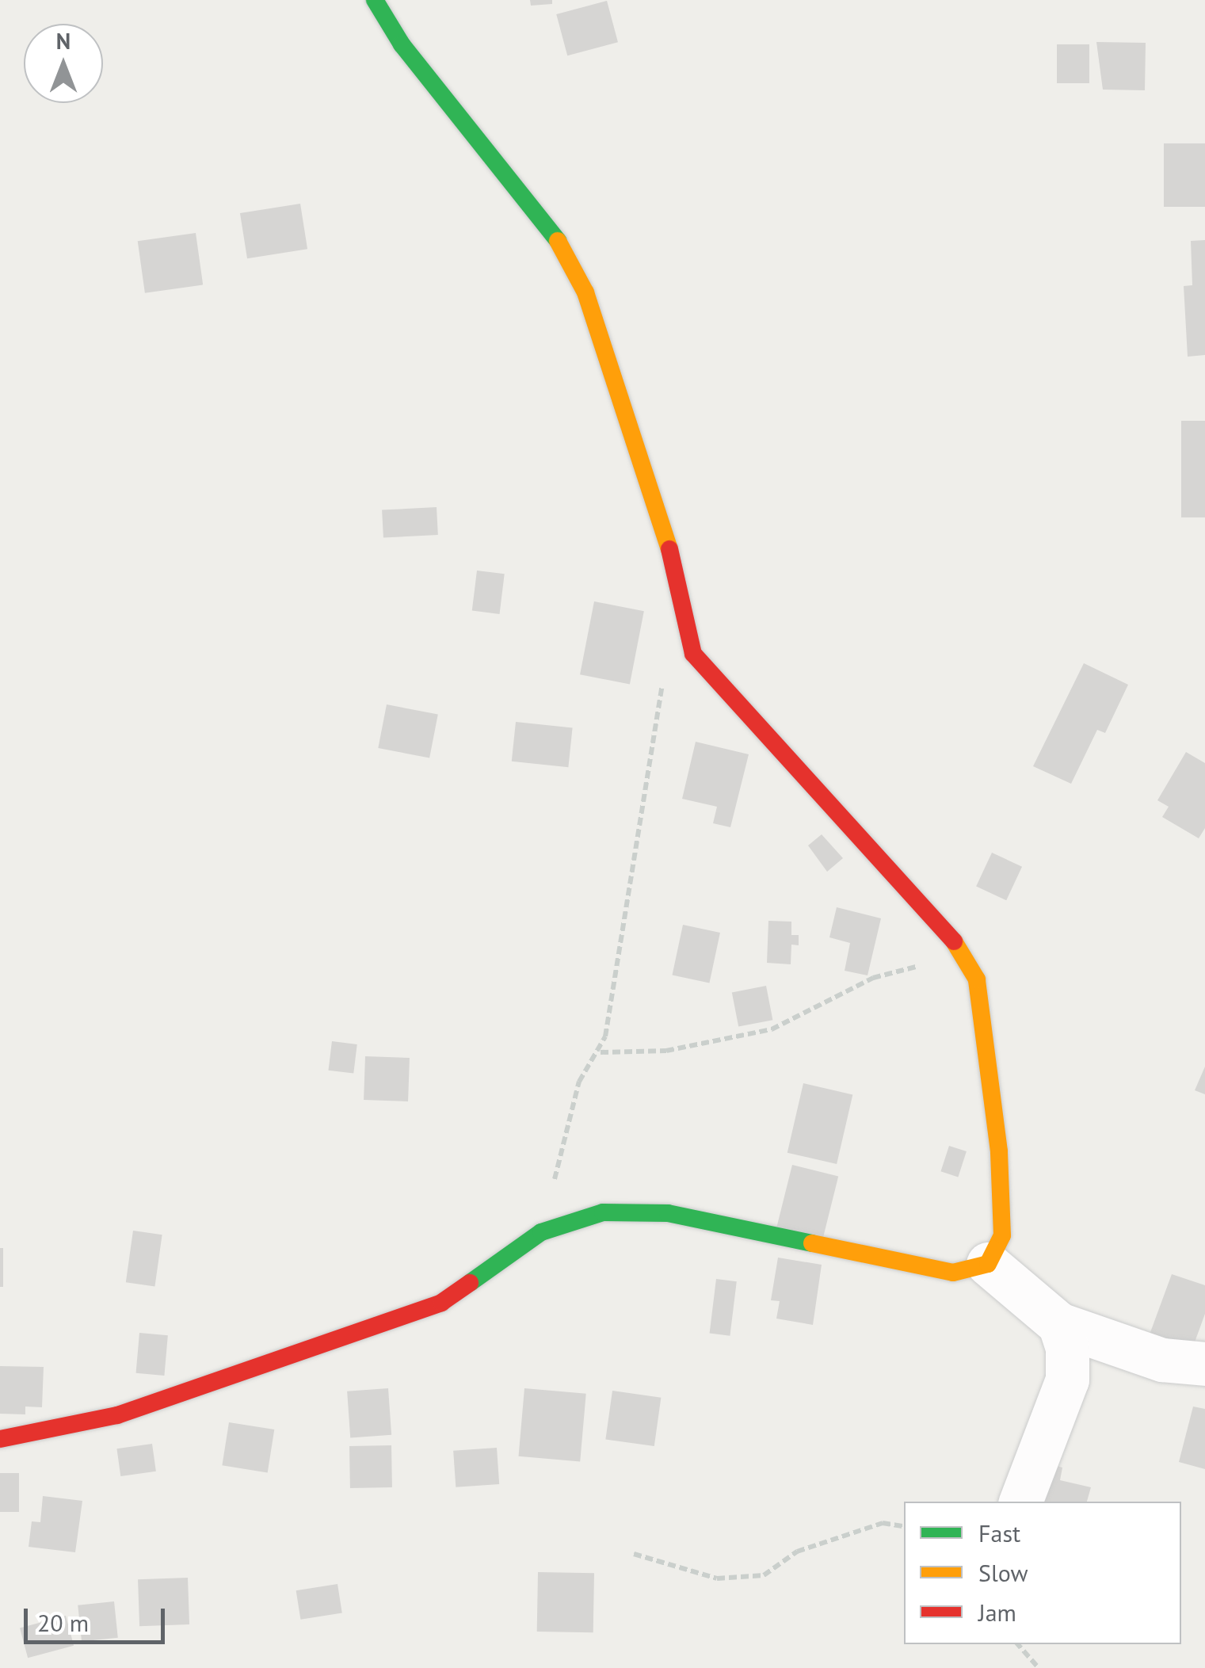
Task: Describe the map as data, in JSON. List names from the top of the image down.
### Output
{
  "legend": ["Fast", "Slow", "Jam"],
  "scale_bar": "20 m",
  "north": "top"
}
